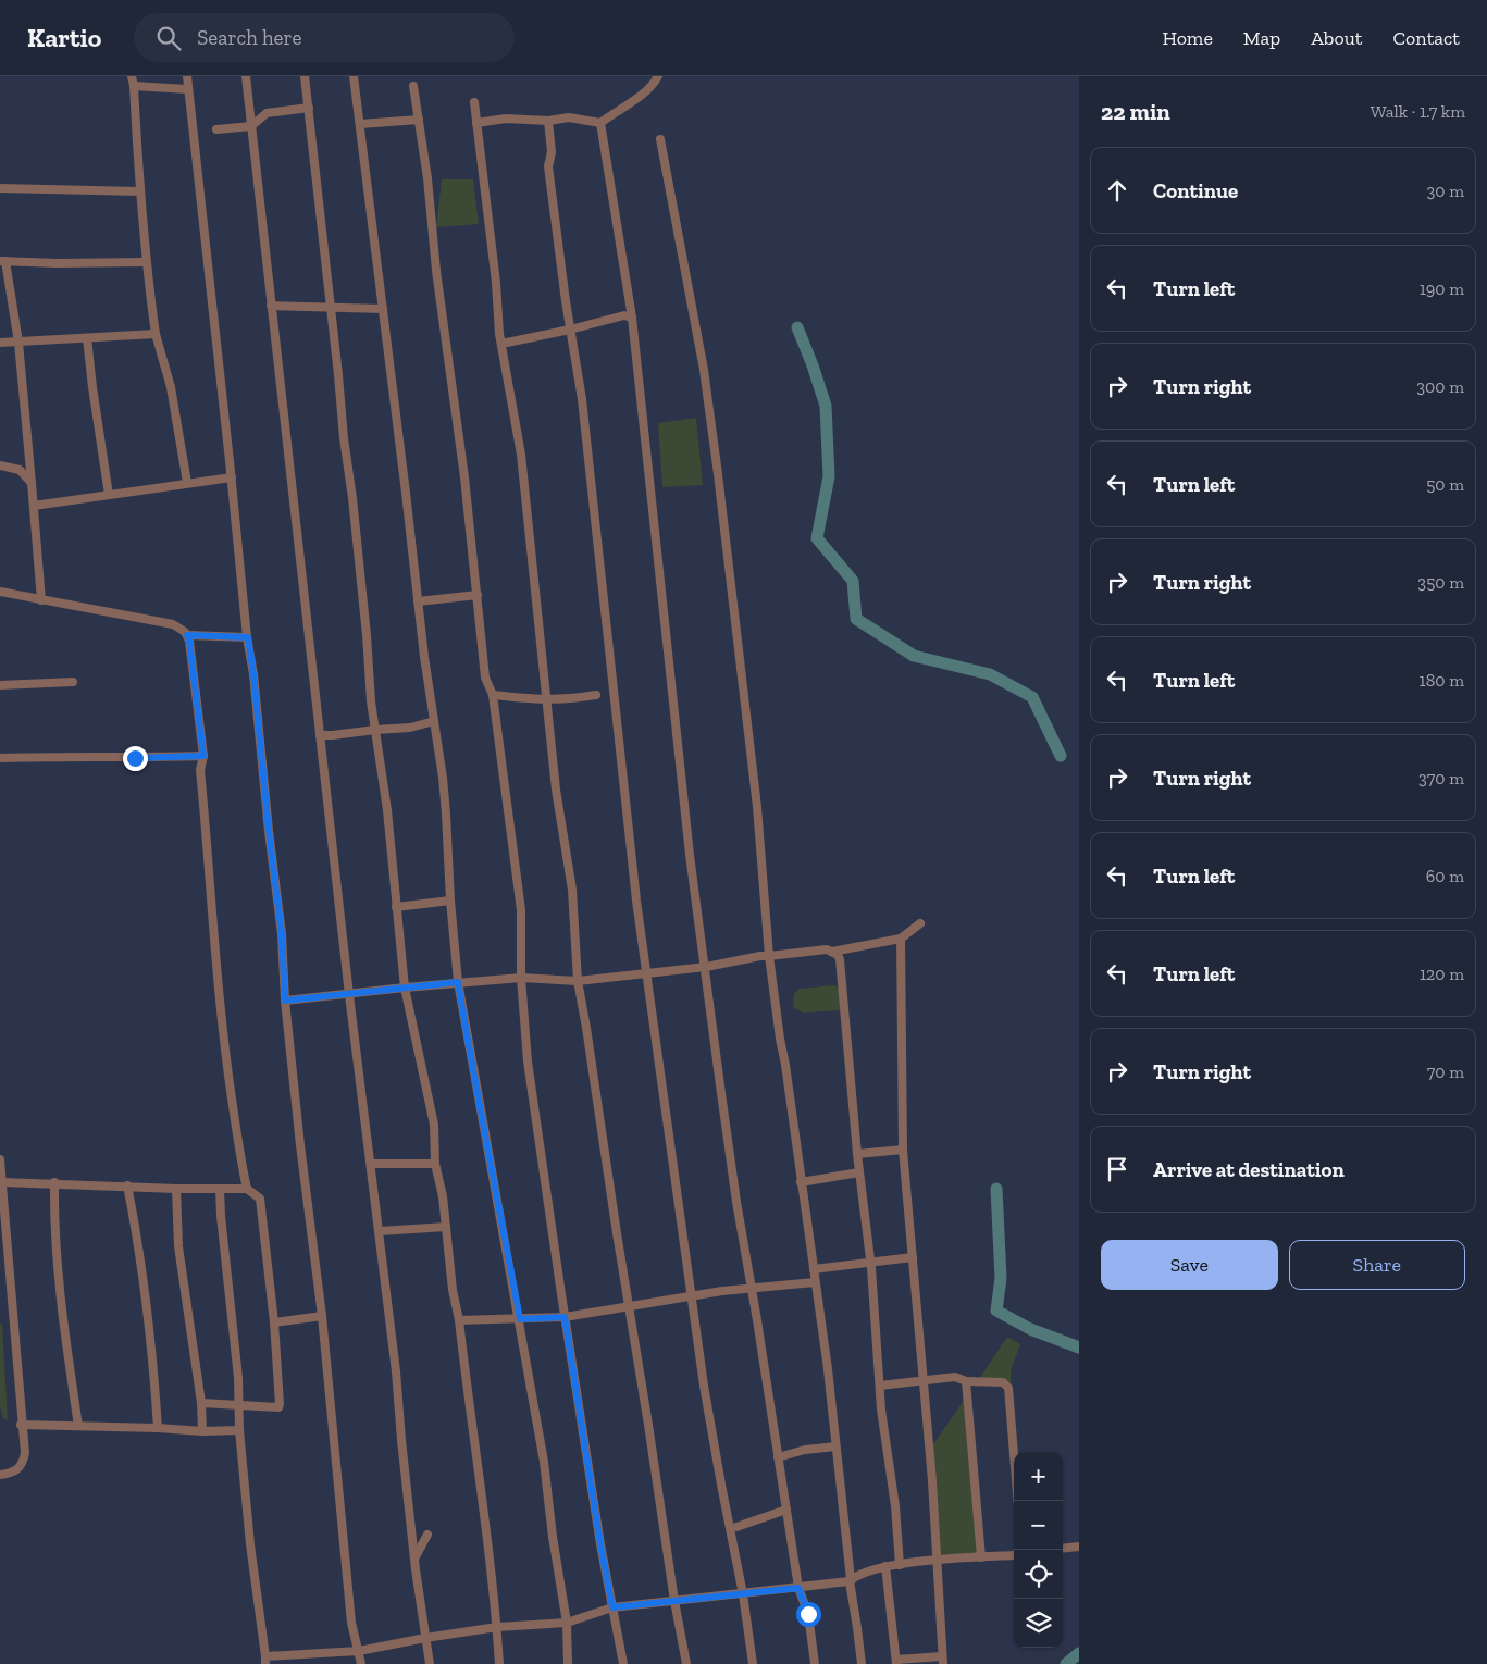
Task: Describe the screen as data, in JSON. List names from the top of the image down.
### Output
{
  "page": {
    "header": "Kartio",
    "search": "Search here",
    "nav": [
      "Home",
      "Map",
      "About",
      "Contact"
    ],
    "heading": ["22 min", "Walk · 1.7 km"],
    "list": [
      ["Continue", "30 m"],
      ["Turn left", "190 m"],
      ["Turn right", "300 m"],
      ["Turn left", "50 m"],
      ["Turn right", "350 m"],
      ["Turn left", "180 m"],
      ["Turn right", "370 m"],
      ["Turn left", "60 m"],
      ["Turn left", "120 m"],
      ["Turn right", "70 m"],
      "Arrive at destination"
    ],
    "buttons": ["Save", "Share"],
    "map_buttons": ["+", "−"]
  }
}
